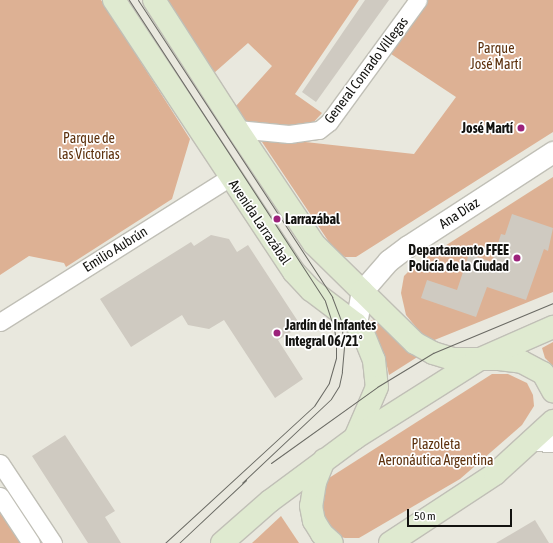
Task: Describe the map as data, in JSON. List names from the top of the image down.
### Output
{
  "streets": {
    "main road": ["Avenida Larrazábal"],
    "street": ["General Conrado Villegas", "Ana Díaz", "Emilio Aubrún"]
  },
  "crossings": [
    ["Ana Díaz", "Avenida Larrazábal"],
    ["Avenida Larrazábal", "Emilio Aubrún"]
  ],
  "parks": ["Parque José Martí", "Parque de las Victorias", "Plazoleta Aeronáutica Argentina"],
  "places": [
    "José Martí",
    "Larrazábal",
    "Departamento FFEE Policía de la Ciudad",
    "Jardín de Infantes Integral 06/21°"
  ],
  "scale_bar": "50 m"
}
